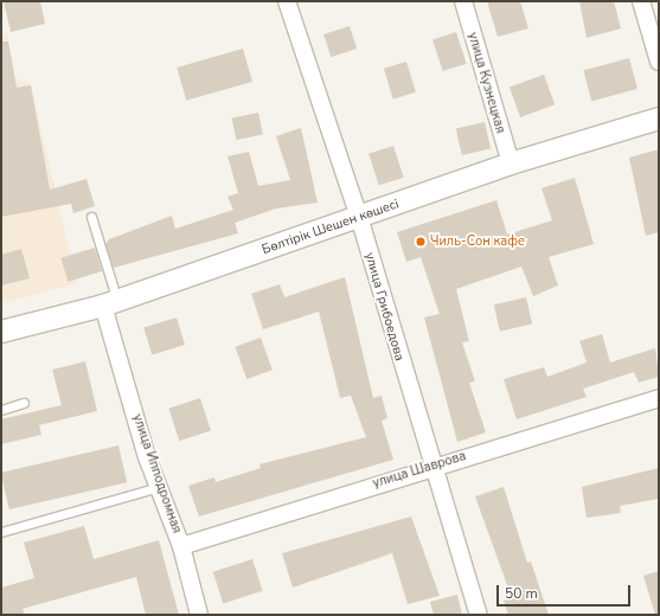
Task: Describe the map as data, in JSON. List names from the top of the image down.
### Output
{
  "streets": {
    "street": [
      "улица Кузнецкая",
      "Бөлтірік Шешен көшесі",
      "улица Грибоедова",
      "улица Шаврова",
      "улица Ипподромная"
    ]
  },
  "crossings": [
    ["улица Кузнецкая", "Бөлтірік Шешен көшесі"],
    ["Бөлтірік Шешен көшесі", "улица Грибоедова"],
    ["Бөлтірік Шешен көшесі", "улица Ипподромная"],
    ["улица Грибоедова", "улица Шаврова"],
    ["улица Шаврова", "улица Ипподромная"]
  ],
  "places": ["Чиль-Сон кафе"],
  "scale_bar": "50 m"
}
